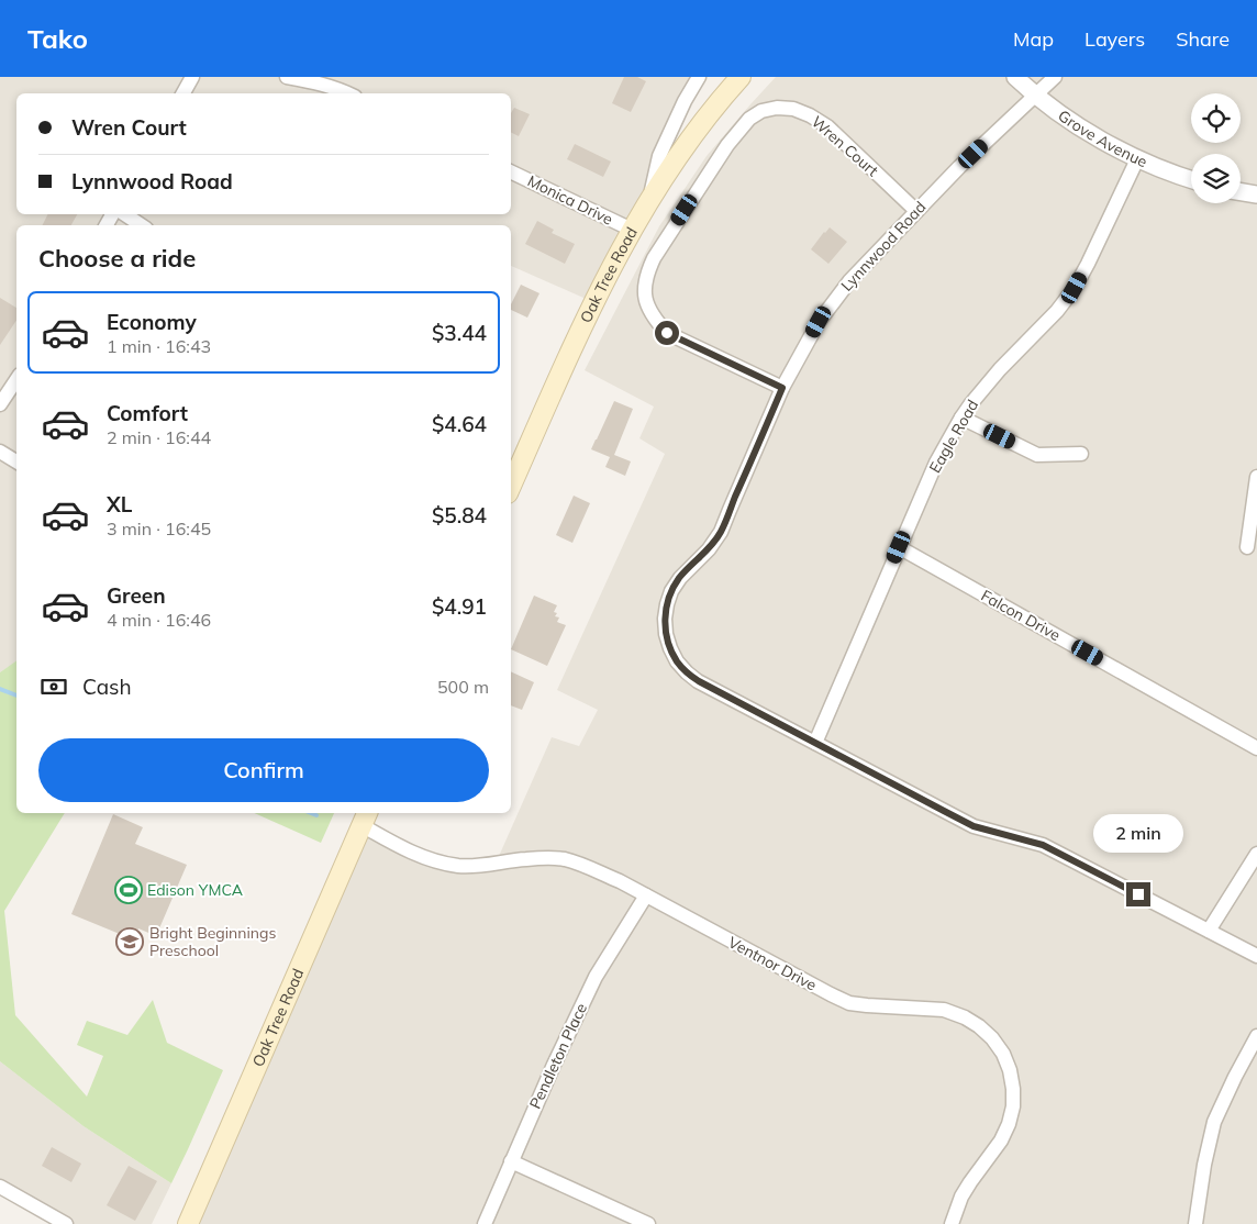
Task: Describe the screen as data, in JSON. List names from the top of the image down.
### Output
{
  "streets": {
    "main road": ["Oak Tree Road"],
    "street": [
      "Grove Avenue",
      "Wren Court",
      "Monica Drive",
      "Lynnwood Road",
      "Eagle Road",
      "Falcon Drive",
      "Ventnor Drive",
      "Pendleton Place"
    ]
  },
  "crossings": [
    ["Grove Avenue", "Lynnwood Road"],
    ["Grove Avenue", "Eagle Road"],
    ["Wren Court", "Lynnwood Road"],
    ["Monica Drive", "Oak Tree Road"],
    ["Lynnwood Road", "Eagle Road"],
    ["Oak Tree Road", "Ventnor Drive"],
    ["Eagle Road", "Falcon Drive"],
    ["Ventnor Drive", "Pendleton Place"]
  ],
  "places": {
    "sports": ["Edison YMCA"],
    "school or university": ["Bright Beginnings Preschool"]
  },
  "page": {
    "header": "Tako",
    "nav": ["Map", "Layers", "Share"],
    "banner": ["Wren Court", "Lynnwood Road"],
    "heading": "Choose a ride",
    "list": [
      {
        "name": "Economy",
        "note": "1 min · 16:43",
        "value": "$3.44"
      },
      {
        "name": "Comfort",
        "note": "2 min · 16:44",
        "value": "$4.64"
      },
      {
        "name": "XL",
        "note": "3 min · 16:45",
        "value": "$5.84"
      },
      {
        "name": "Green",
        "note": "4 min · 16:46",
        "value": "$4.91"
      }
    ],
    "pay": ["Cash", "500 m"],
    "buttons": "Confirm",
    "bubble": "2 min"
  }
}
